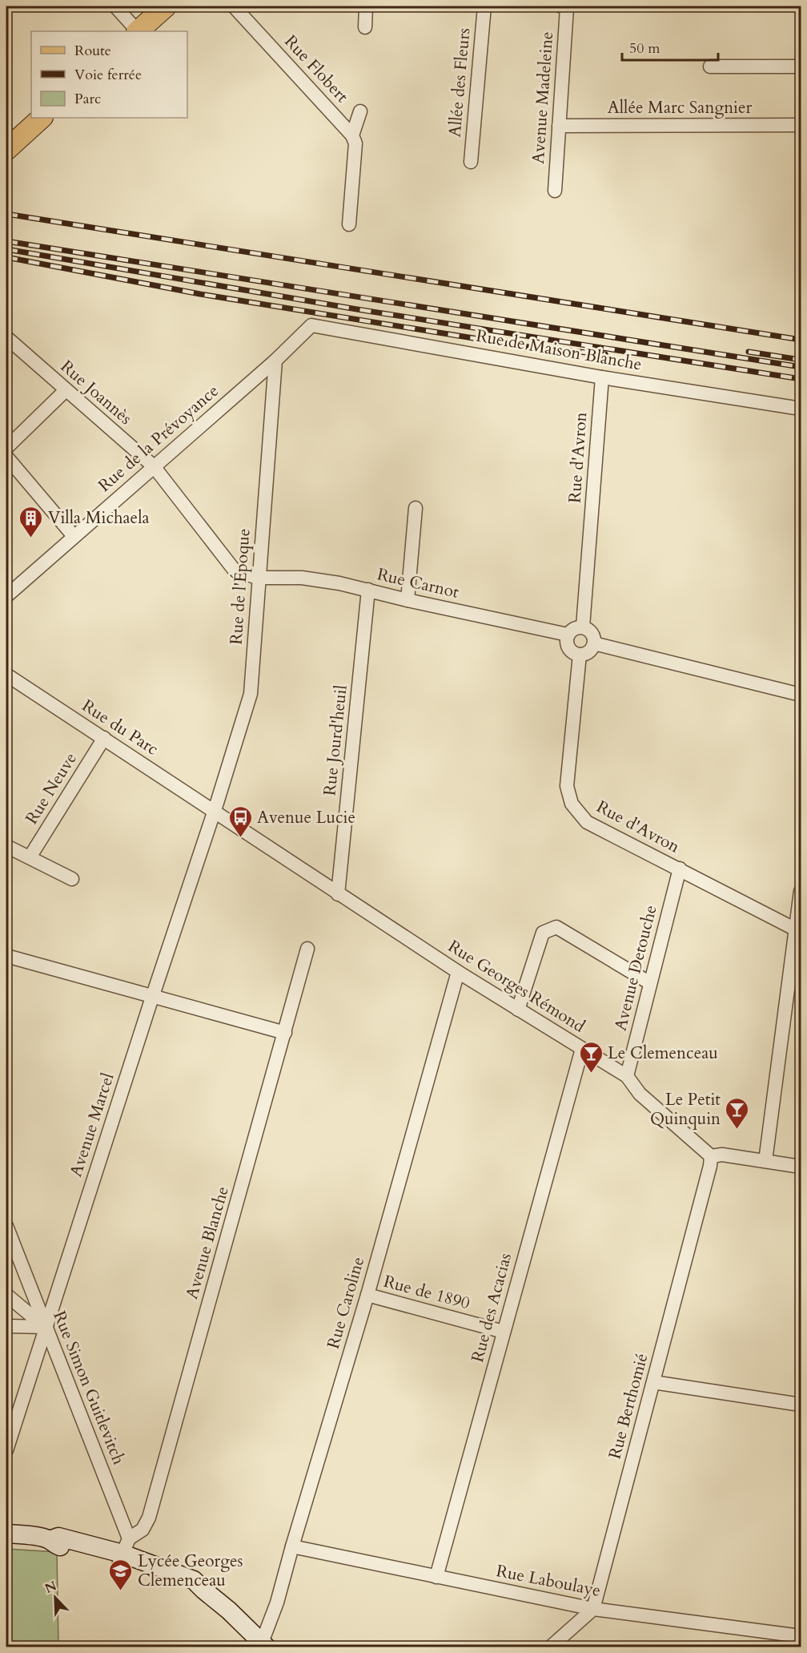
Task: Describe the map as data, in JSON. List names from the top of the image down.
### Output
{
  "streets": {
    "street": [
      "Rue Flobert",
      "Allée des Fleurs",
      "Avenue Madeleine",
      "Allée Marc Sangnier",
      "Rue de Maison Blanche",
      "Rue Joannès",
      "Rue de la Prévoyance",
      "Rue d'Avron",
      "Rue Carnot",
      "Rue de l'Époque",
      "Rue du Parc",
      "Rue Jourd'heuil",
      "Rue Neuve",
      "Avenue Detouche",
      "Rue Georges Rémond",
      "Avenue Marcel",
      "Avenue Blanche",
      "Rue de 1890",
      "Rue Caroline",
      "Rue des Acacias",
      "Rue Simon Guitlevitch",
      "Rue Berthomié",
      "Rue Laboulaye"
    ]
  },
  "crossings": [
    ["Avenue Madeleine", "Allée Marc Sangnier"],
    ["Rue de Maison Blanche", "Rue de la Prévoyance"],
    ["Rue de Maison Blanche", "Rue d'Avron"],
    ["Rue Joannès", "Rue de la Prévoyance"],
    ["Rue Joannès", "Rue Carnot"],
    ["Rue Joannès", "Rue de l'Époque"],
    ["Rue de la Prévoyance", "Rue de l'Époque"],
    ["Rue d'Avron", "Rue Carnot"],
    ["Rue d'Avron", "Avenue Detouche"],
    ["Rue Carnot", "Rue de l'Époque"],
    ["Rue Carnot", "Rue Jourd'heuil"],
    ["Rue de l'Époque", "Rue du Parc"],
    ["Rue de l'Époque", "Rue Georges Rémond"],
    ["Rue de l'Époque", "Avenue Marcel"],
    ["Rue du Parc", "Rue Neuve"],
    ["Rue du Parc", "Rue Georges Rémond"],
    ["Rue du Parc", "Avenue Marcel"],
    ["Rue Jourd'heuil", "Rue Georges Rémond"],
    ["Avenue Detouche", "Rue Georges Rémond"],
    ["Rue Georges Rémond", "Avenue Marcel"],
    ["Rue Georges Rémond", "Rue Caroline"],
    ["Rue Georges Rémond", "Rue des Acacias"],
    ["Rue Georges Rémond", "Rue Berthomié"],
    ["Avenue Marcel", "Rue Simon Guitlevitch"],
    ["Avenue Blanche", "Rue Simon Guitlevitch"],
    ["Rue de 1890", "Rue Caroline"],
    ["Rue de 1890", "Rue des Acacias"],
    ["Rue Caroline", "Rue Laboulaye"],
    ["Rue des Acacias", "Rue Laboulaye"],
    ["Rue Berthomié", "Rue Laboulaye"]
  ],
  "places": {
    "building": ["Villa Michaela"],
    "bus stop": ["Avenue Lucie"],
    "bar": ["Le Clemenceau", "Le Petit Quinquin"],
    "school or university": ["Lycée Georges Clemenceau"]
  },
  "legend": ["Route", "Voie ferrée", "Parc"],
  "scale_bar": "50 m",
  "north": "top left"
}
